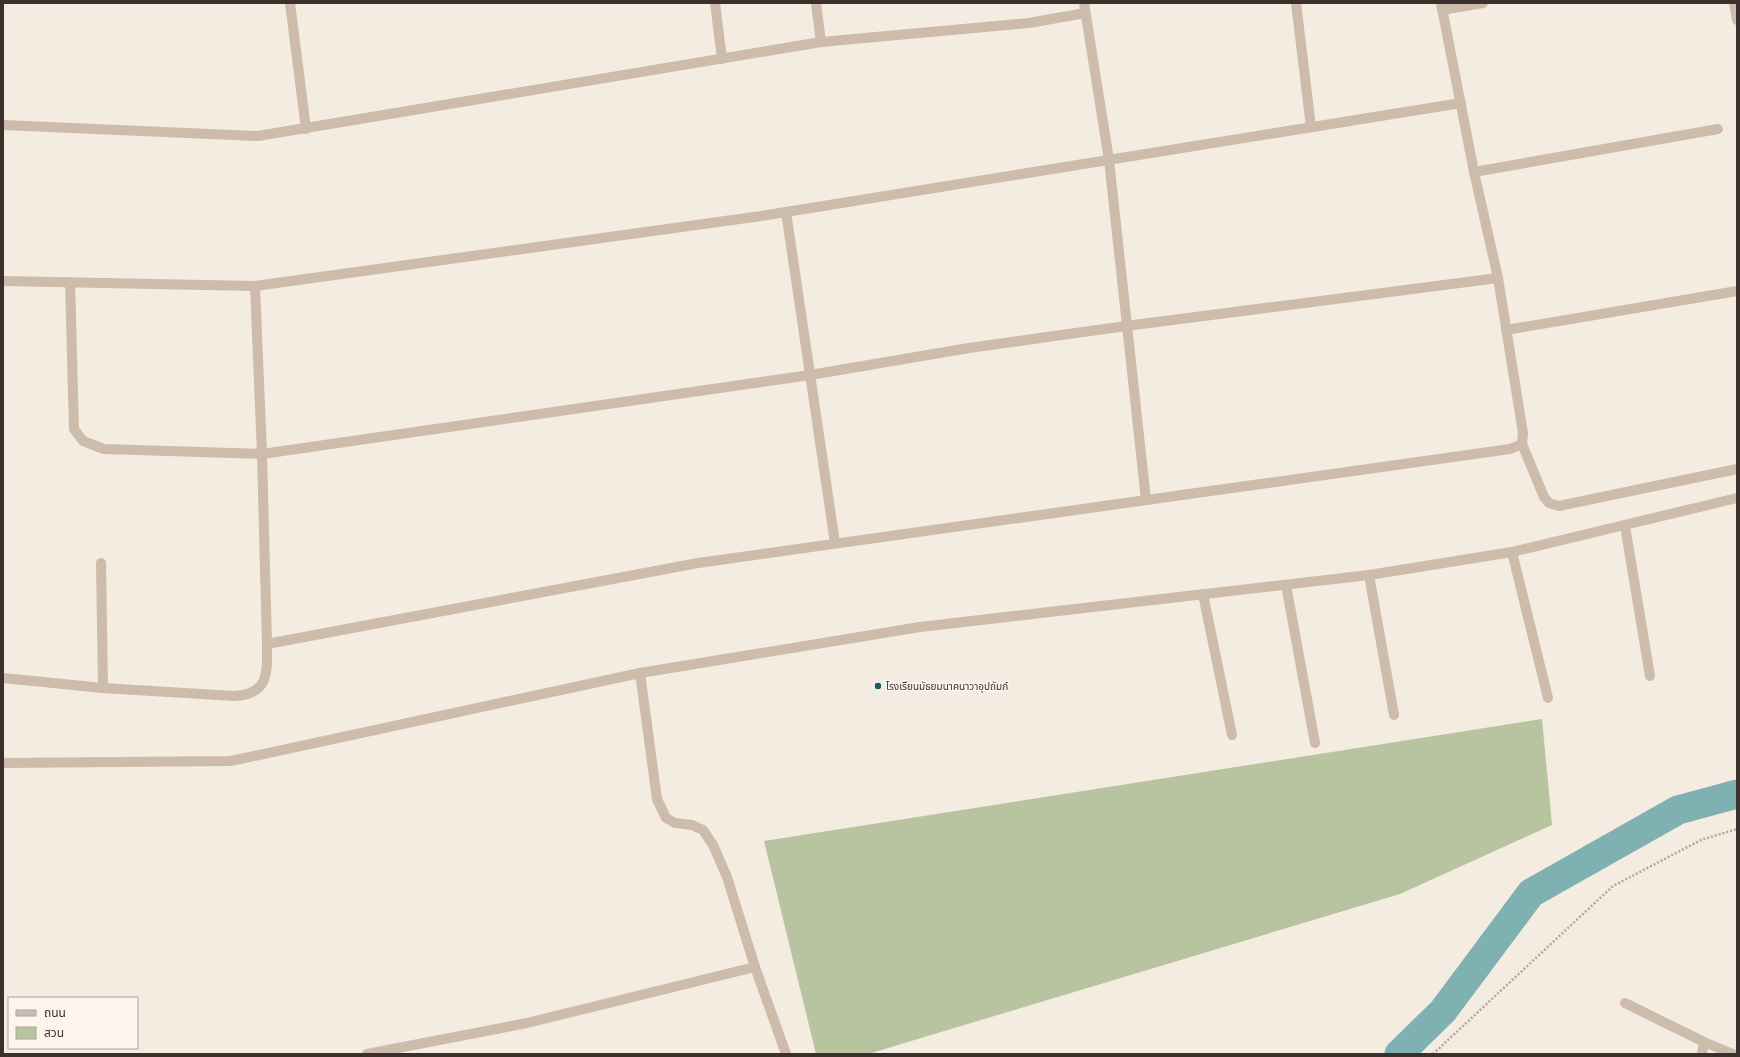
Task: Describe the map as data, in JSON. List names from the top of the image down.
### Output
{
  "places": ["โรงเรียนมัธยมนาคนาวาอุปถัมภ์"],
  "legend": ["ถนน", "สวน"]
}
